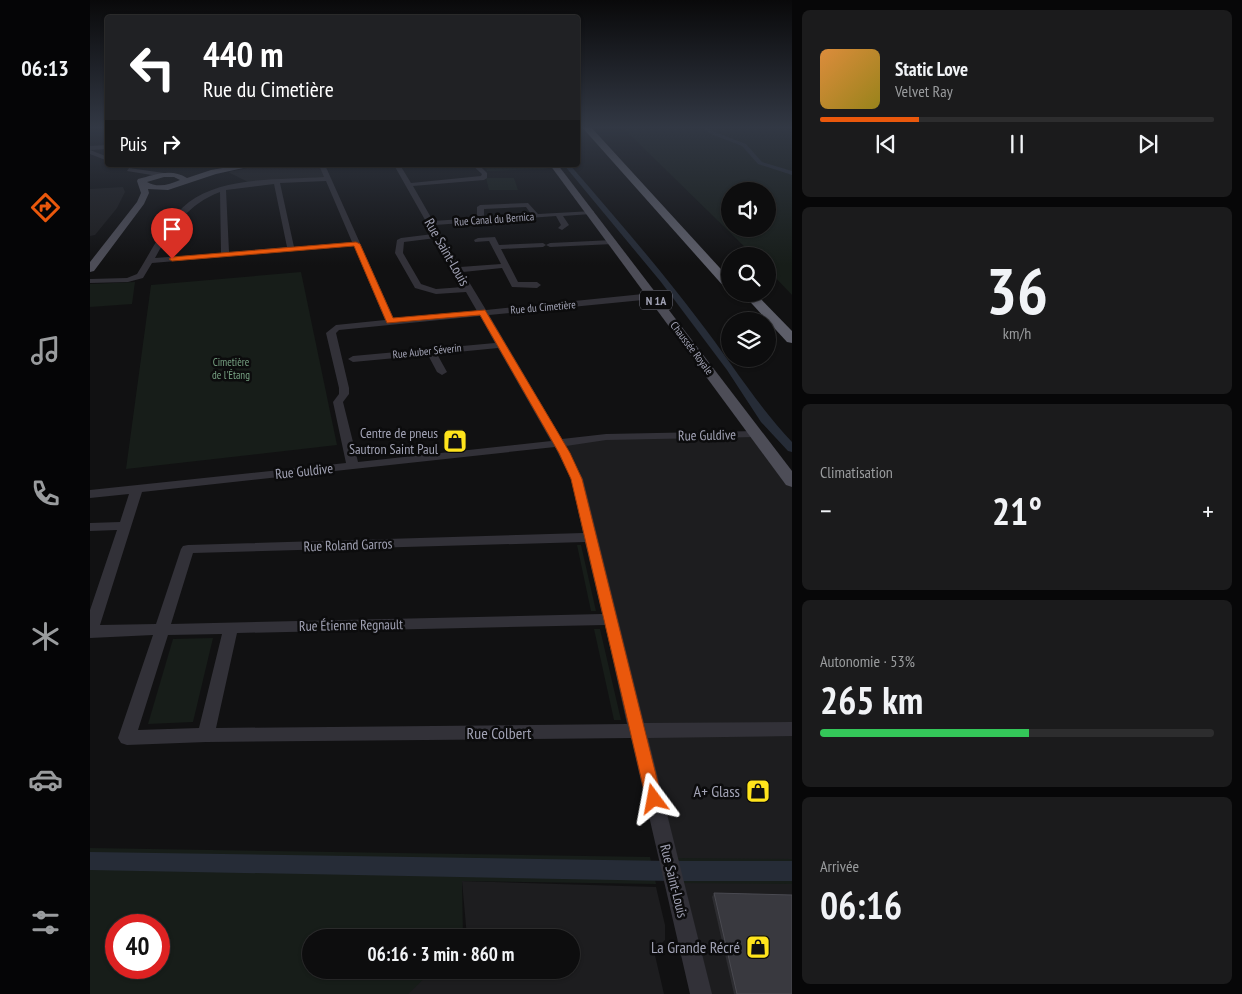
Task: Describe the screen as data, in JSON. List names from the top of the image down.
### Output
{
  "streets": {
    "main road": ["N 1A", "Chaussée Royale"],
    "street": [
      "Rue Canal du Bernica",
      "Rue Saint-Louis",
      "Rue du Cimetière",
      "Rue Auber Séverin",
      "Rue Guldive",
      "Rue Roland Garros",
      "Rue Étienne Regnault",
      "Rue Colbert"
    ]
  },
  "crossings": [
    ["Rue Canal du Bernica", "Rue Saint-Louis"],
    ["Rue Canal du Bernica", "Chaussée Royale"],
    ["Rue Saint-Louis", "Rue du Cimetière"],
    ["Rue Saint-Louis", "Rue Auber Séverin"],
    ["Rue Saint-Louis", "Rue Guldive"],
    ["Rue Saint-Louis", "Rue Roland Garros"],
    ["Rue Saint-Louis", "Rue Étienne Regnault"],
    ["Rue Saint-Louis", "Rue Colbert"],
    ["Rue du Cimetière", "Chaussée Royale"],
    ["Rue du Cimetière", "Rue Guldive"],
    ["Chaussée Royale", "Rue Guldive"],
    ["Rue Roland Garros", "Rue Étienne Regnault"],
    ["Rue Roland Garros", "Rue Colbert"],
    ["Rue Étienne Regnault", "Rue Colbert"]
  ],
  "parks": ["Cimetière de l'Étang"],
  "places": {
    "shop": ["Centre de pneus Sautron Saint Paul", "A+ Glass", "La Grande Récré"]
  },
  "page": {
    "tabs": "06:13",
    "turn": ["440 m", "Rue du Cimetière"],
    "song": ["Static Love", "Velvet Ray"],
    "then": "Puis",
    "tile": [
      ["36", "km/h"],
      "Climatisation",
      ["Autonomie · 53%", "265 km"],
      ["Arrivée", "06:16"]
    ],
    "heat": ["−", "21°", "+"],
    "limit": "40",
    "trip": "06:16 · 3 min · 860 m"
  }
}
